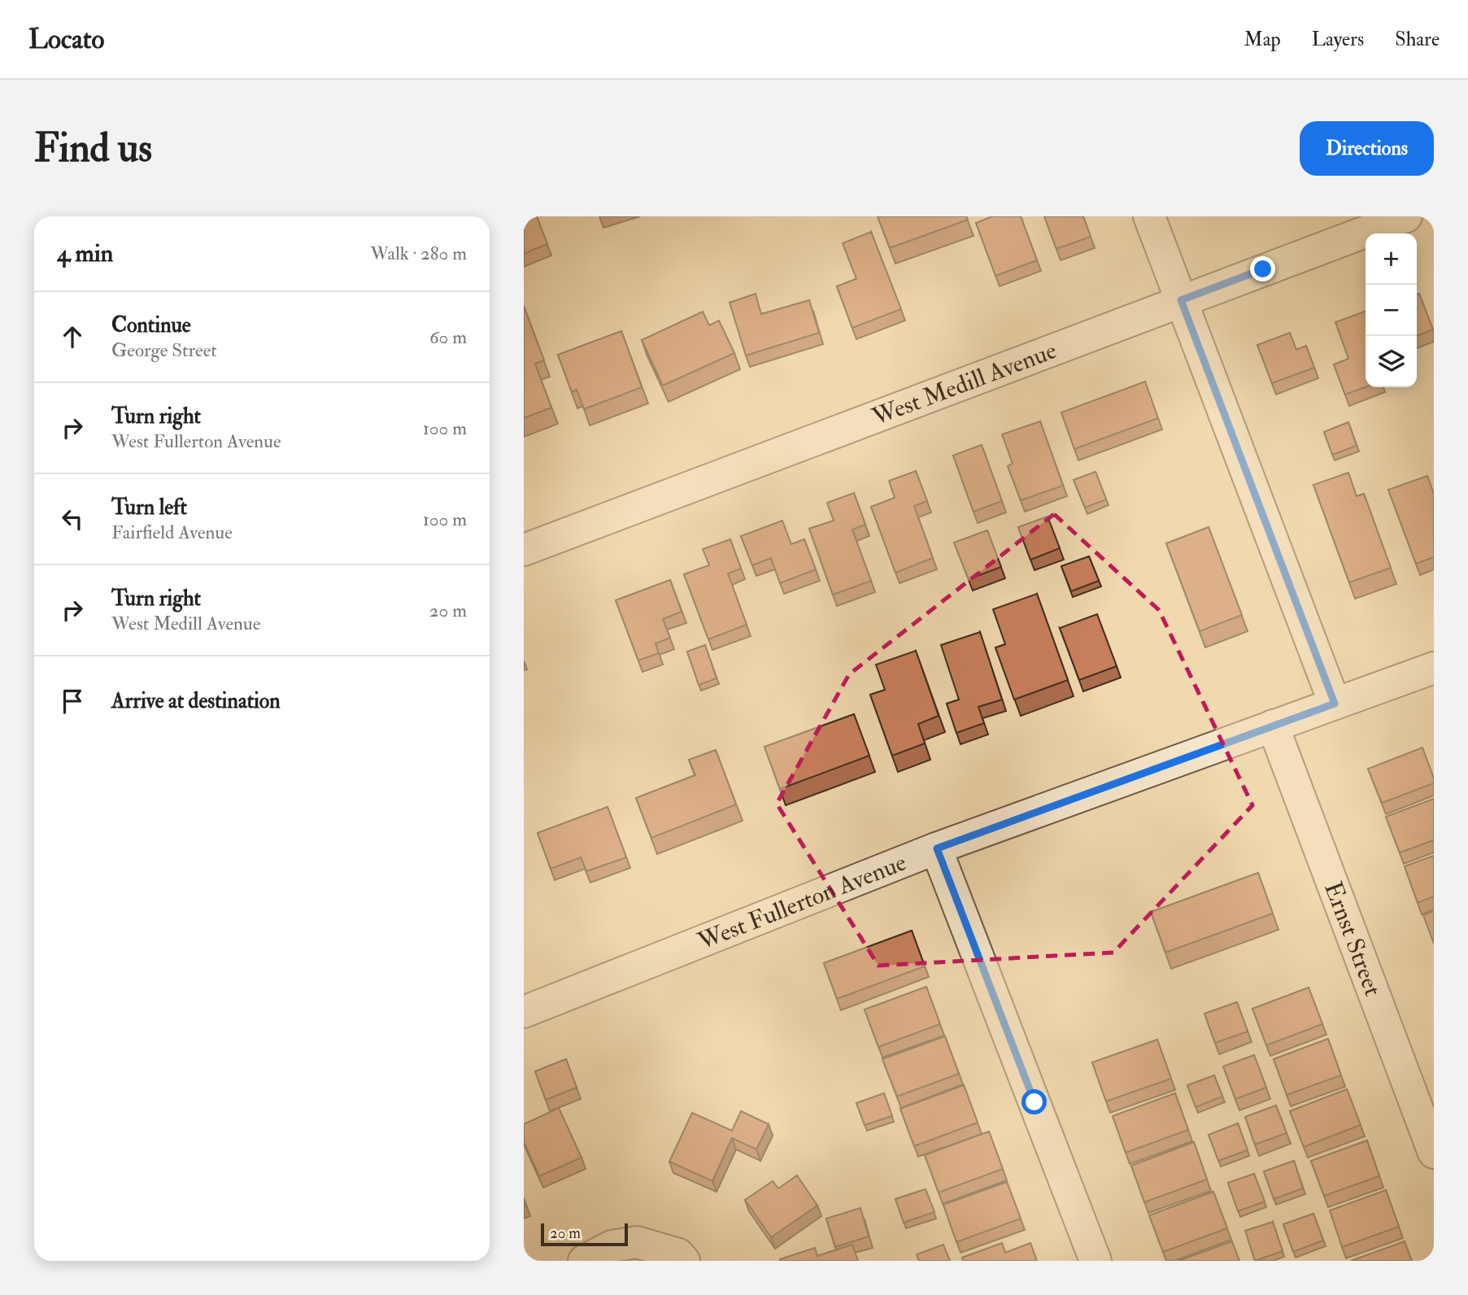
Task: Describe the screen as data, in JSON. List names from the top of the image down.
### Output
{
  "streets": {
    "street": ["West Medill Avenue", "West Fullerton Avenue", "Ernst Street"]
  },
  "crossings": [
    ["West Fullerton Avenue", "Ernst Street"]
  ],
  "scale_bar": "20 m",
  "page": {
    "header": "Locato",
    "nav": ["Map", "Layers", "Share"],
    "buttons": "Directions",
    "title": "Find us",
    "heading": ["4 min", "Walk · 280 m"],
    "map_buttons": ["+", "−"],
    "list": [
      ["Continue", "George Street", "60 m"],
      ["Turn right", "West Fullerton Avenue", "100 m"],
      ["Turn left", "Fairfield Avenue", "100 m"],
      ["Turn right", "West Medill Avenue", "20 m"],
      "Arrive at destination"
    ],
    "scale": "20 m"
  }
}
